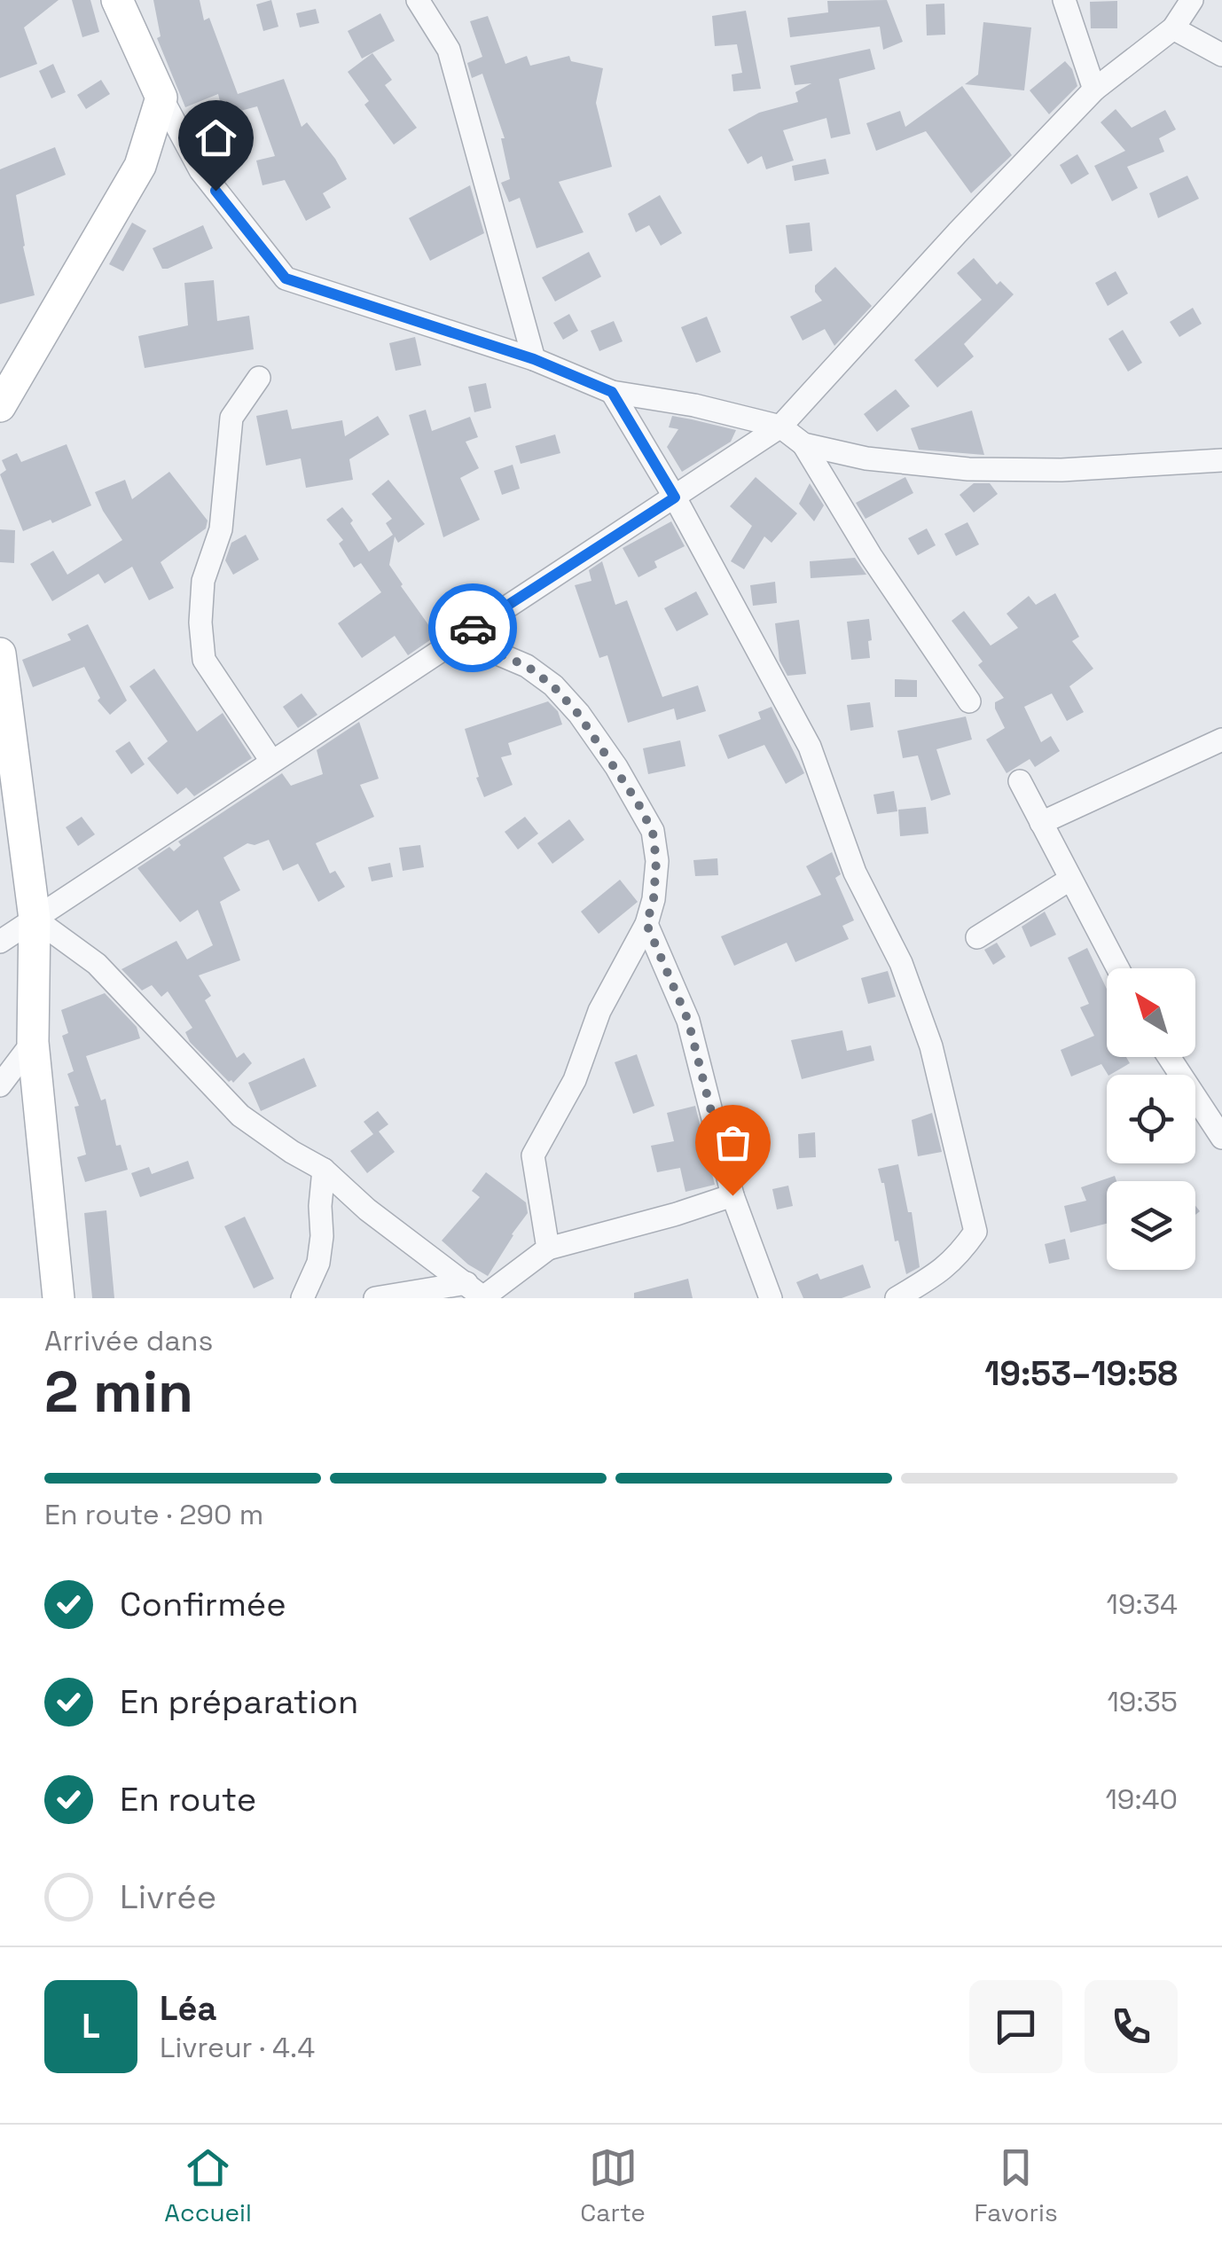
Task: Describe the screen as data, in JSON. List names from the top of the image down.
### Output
{
  "north": "top left",
  "page": {
    "heading": ["2 min", "Arrivée dans", "19:53–19:58"],
    "panel": ["Léa", "Livreur · 4.4"],
    "bar": "En route · 290 m",
    "list": [
      ["Confirmée", "19:34"],
      ["En préparation", "19:35"],
      ["En route", "19:40"],
      "Livrée"
    ],
    "round": "L",
    "tabs": ["Accueil", "Carte", "Favoris"]
  }
}
